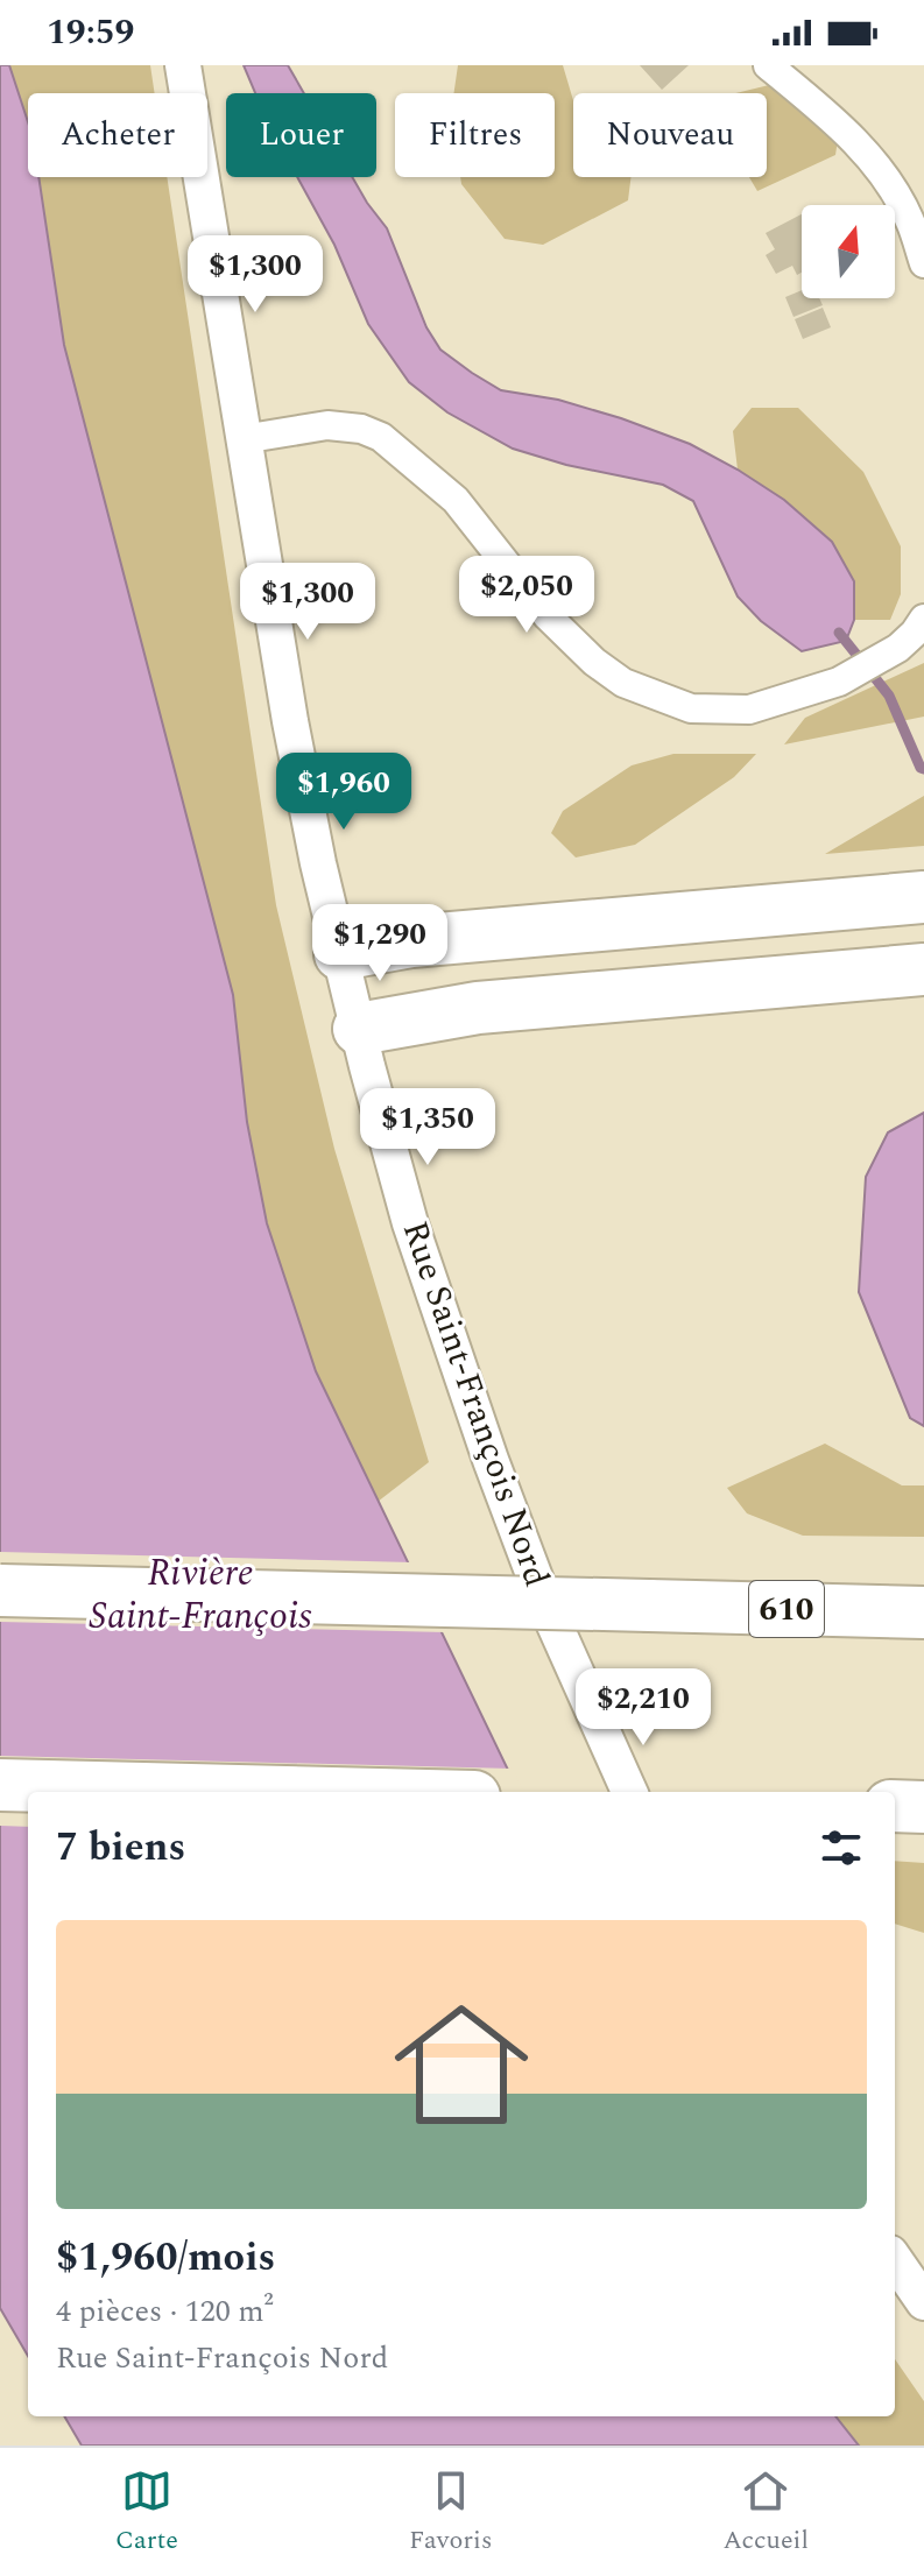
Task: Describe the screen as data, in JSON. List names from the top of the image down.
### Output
{
  "streets": {
    "highway": ["610"],
    "street": ["Rue Saint-François Nord"]
  },
  "water": ["Rivière Saint-François"],
  "north": "top",
  "page": {
    "status": "19:59",
    "chip": [
      "Acheter",
      "Louer",
      "Filtres",
      "Nouveau"
    ],
    "price": [
      "$1,300",
      "$2,050",
      "$1,300",
      "$1,960",
      "$1,290",
      "$1,350",
      "$2,210"
    ],
    "heading": "7 biens",
    "list": [
      {
        "name": "$1,960/mois",
        "note": "4 pièces · 120 m² · Rue Saint-François Nord"
      }
    ],
    "tabs": ["Carte", "Favoris", "Accueil"]
  }
}
